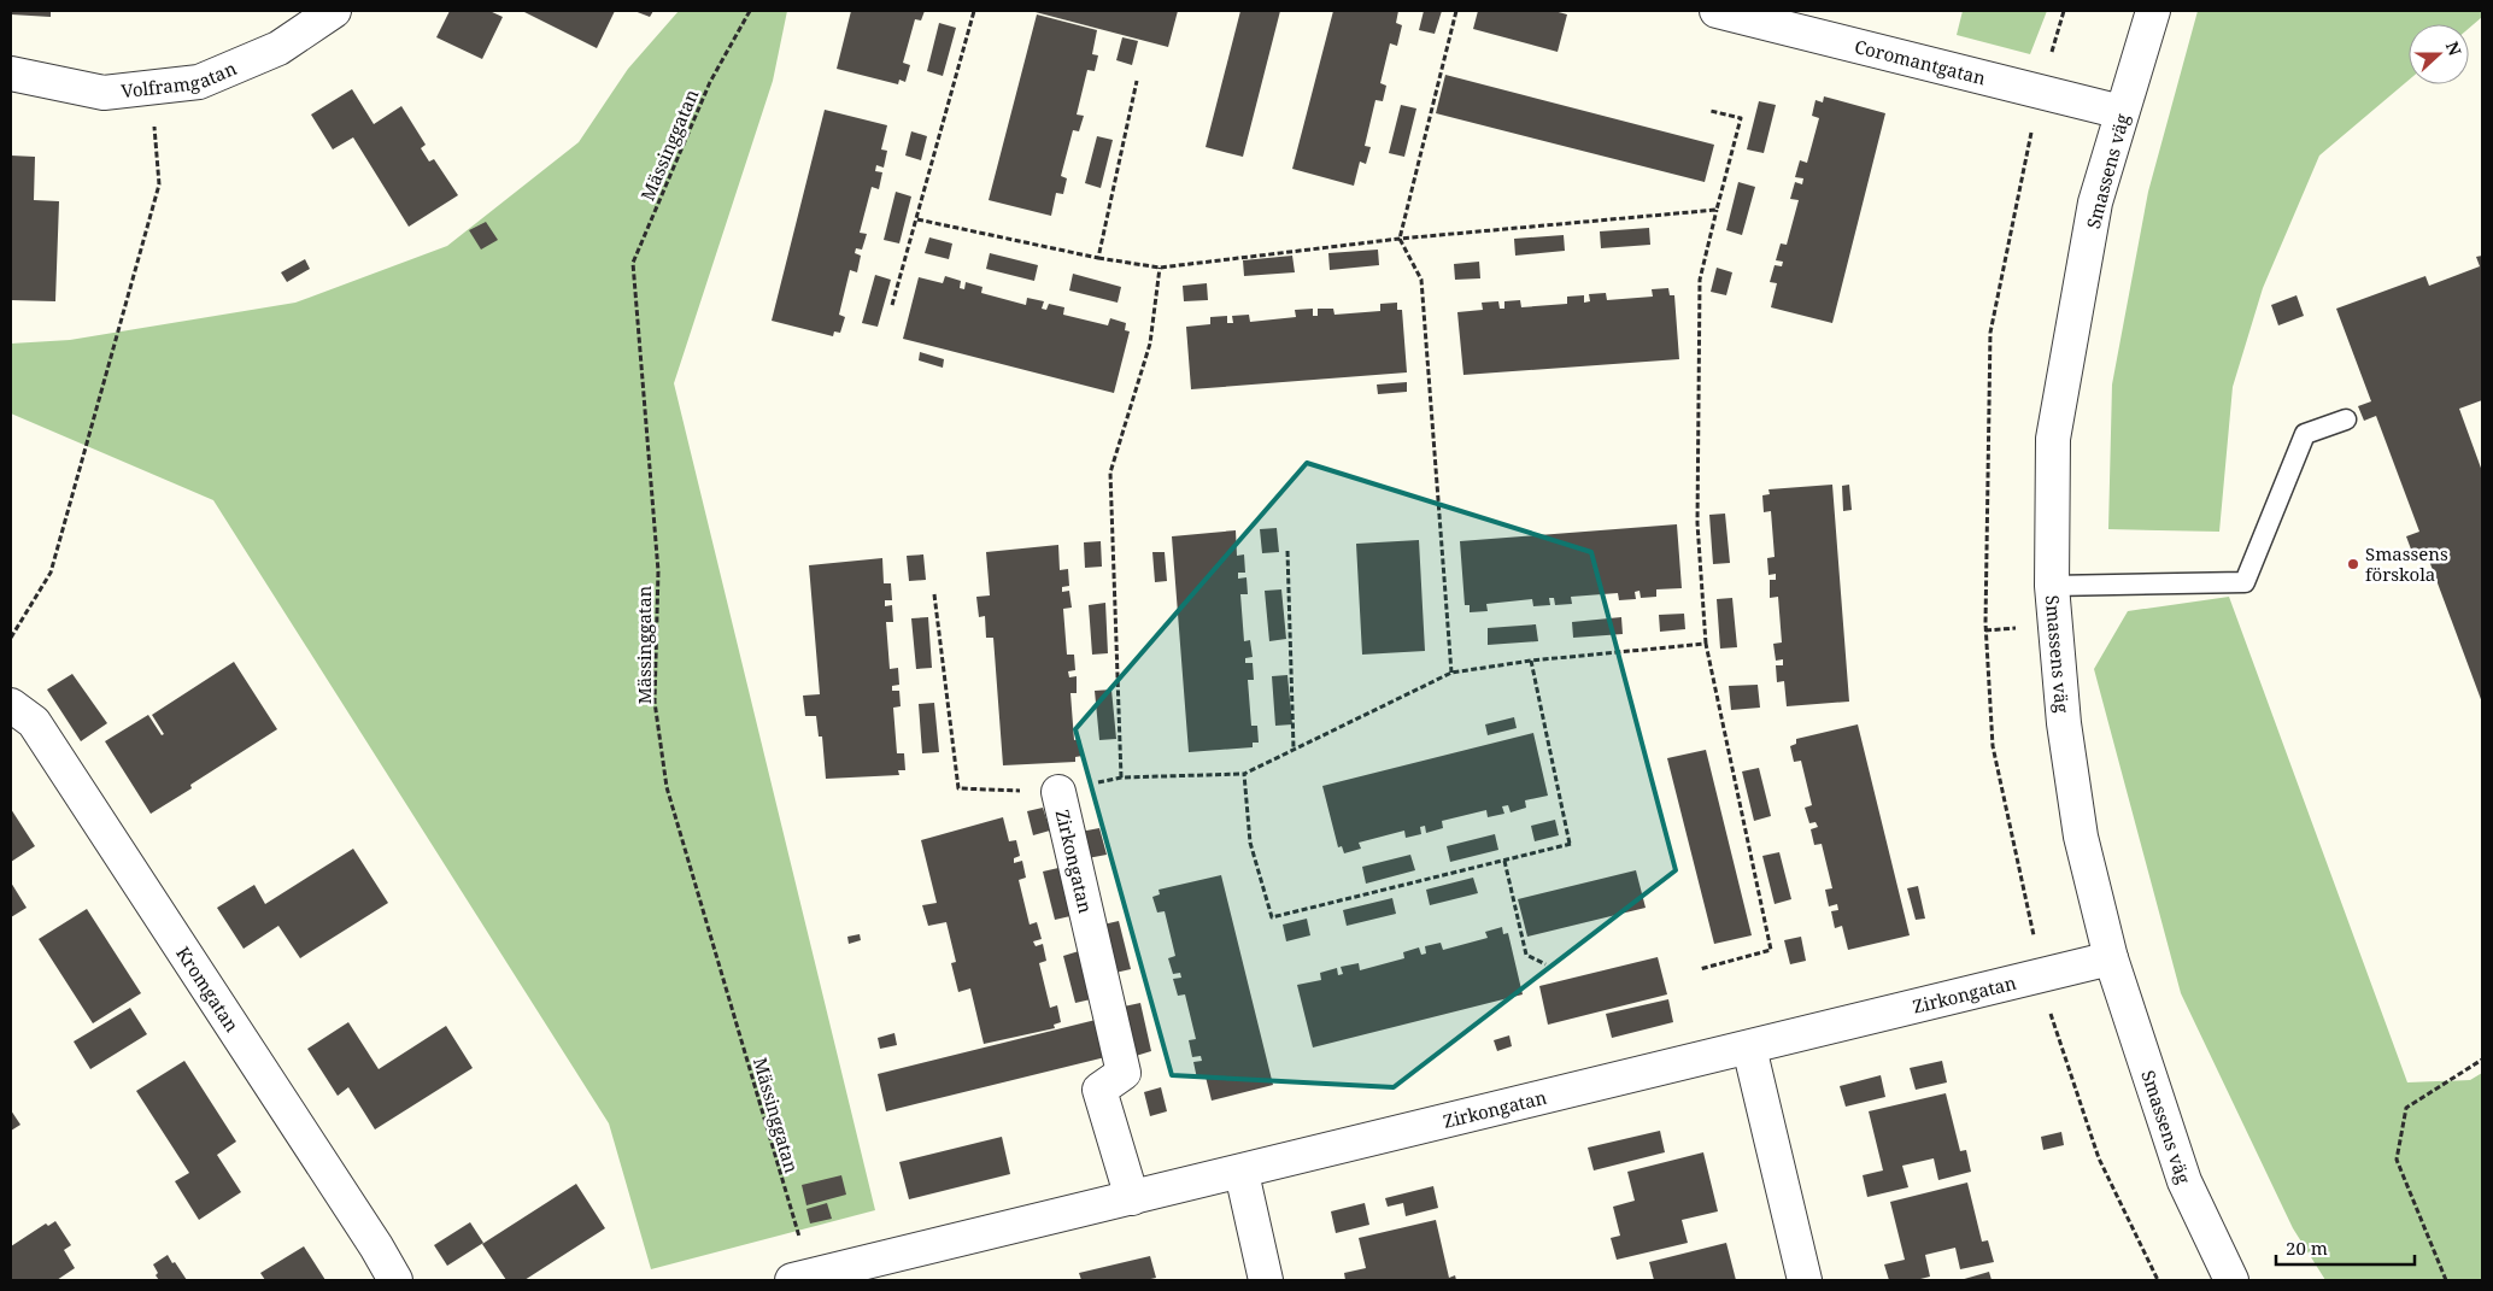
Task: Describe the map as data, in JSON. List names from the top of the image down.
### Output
{
  "streets": {
    "street": [
      "Coromantgatan",
      "Volframgatan",
      "Smassens väg",
      "Zirkongatan",
      "Kromgatan"
    ],
    "path": ["Mässinggatan"]
  },
  "crossings": [
    ["Coromantgatan", "Smassens väg"],
    ["Mässinggatan", "Zirkongatan"],
    ["Smassens väg", "Zirkongatan"]
  ],
  "places": ["Smassens förskola"],
  "scale_bar": "20 m",
  "north": "right"
}
